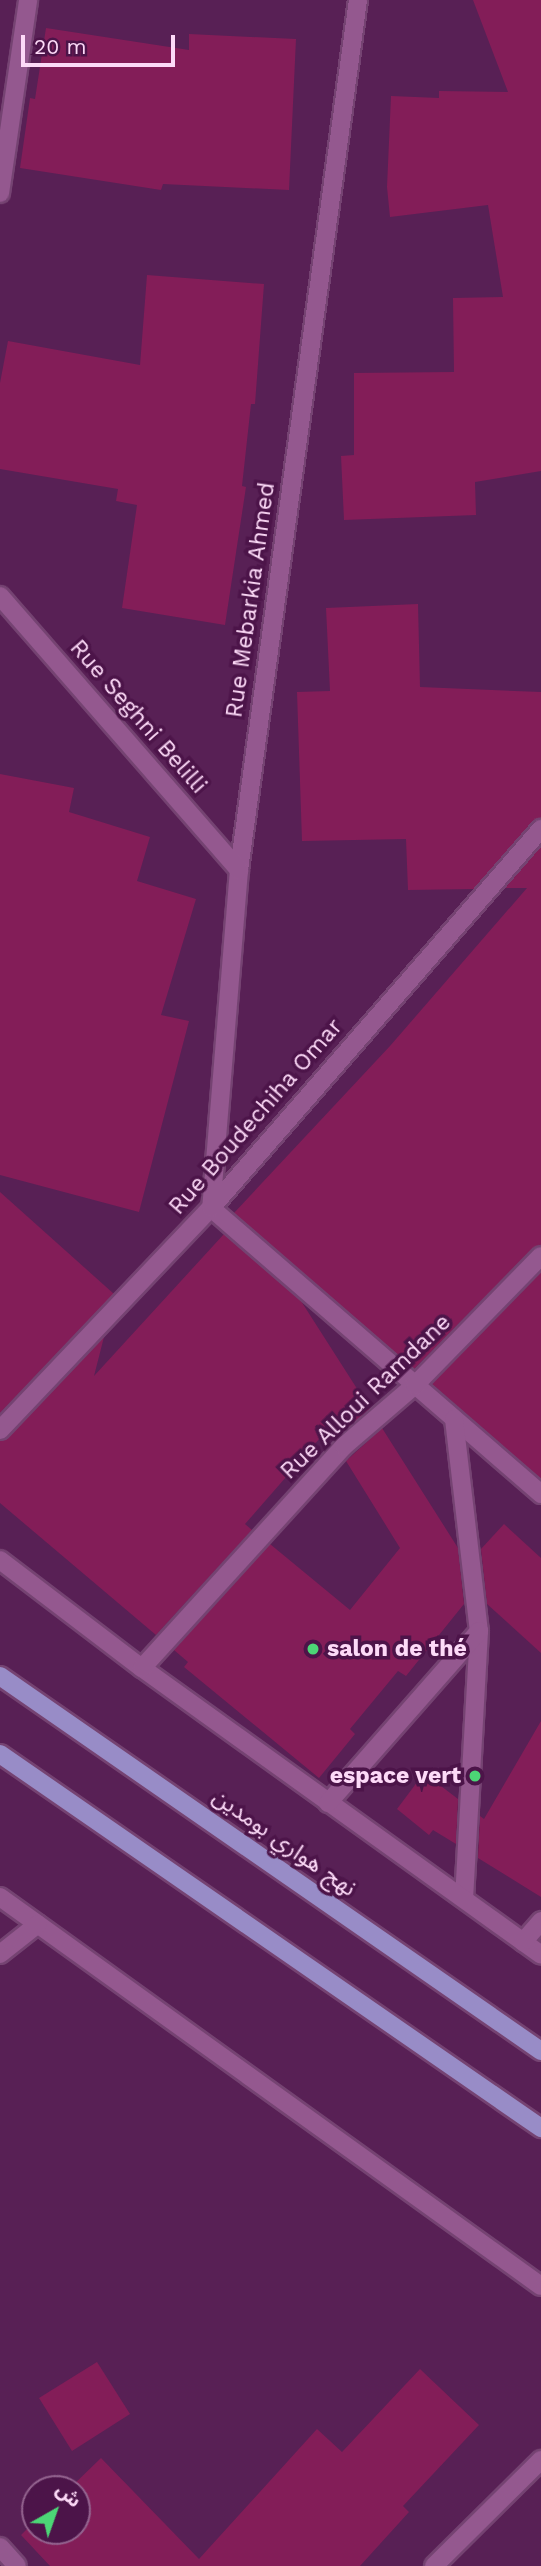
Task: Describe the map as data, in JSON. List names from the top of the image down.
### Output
{
  "streets": {
    "main road": ["نهج هواري بومدين"],
    "street": [
      "Rue Mebarkia Ahmed",
      "Rue Seghni Belilli",
      "Rue Boudechiha Omar",
      "Rue Alloui Ramdane"
    ]
  },
  "crossings": [
    ["Rue Mebarkia Ahmed", "Rue Seghni Belilli"],
    ["Rue Mebarkia Ahmed", "Rue Boudechiha Omar"]
  ],
  "places": ["salon de thé", "espace vert"],
  "scale_bar": "20 m",
  "north": "top right"
}
